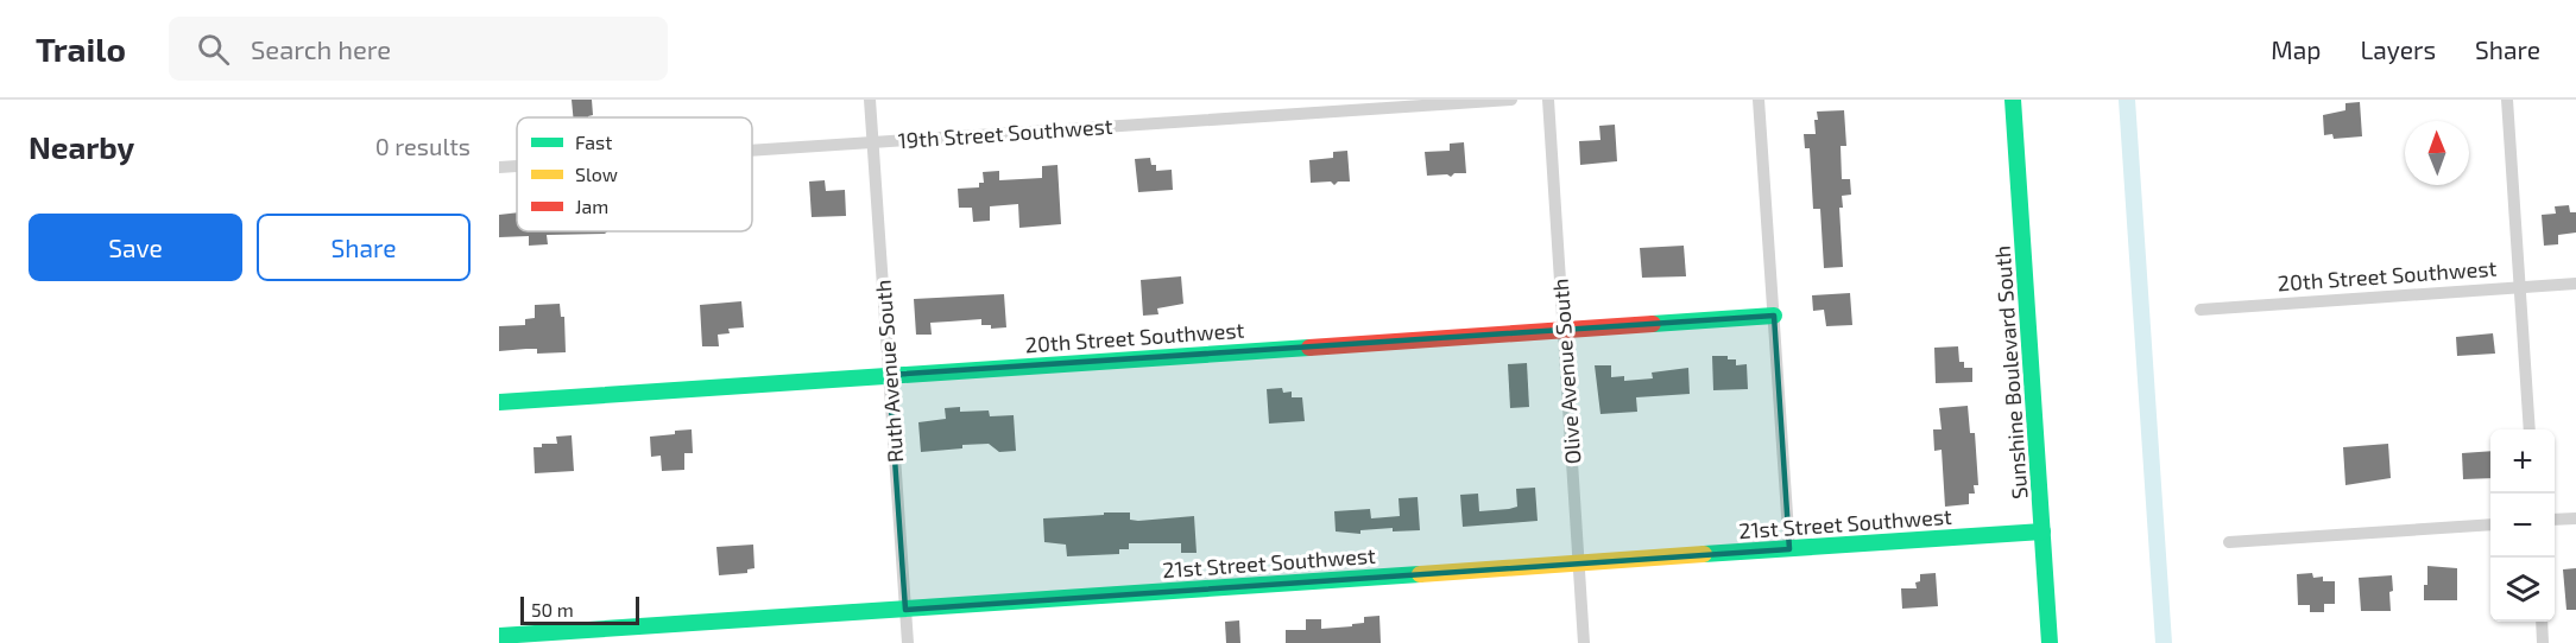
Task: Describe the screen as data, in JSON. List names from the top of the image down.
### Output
{
  "streets": {
    "street": [
      "19th Street Southwest",
      "20th Street Southwest",
      "Ruth Avenue South",
      "Olive Avenue South",
      "Sunshine Boulevard South",
      "21st Street Southwest"
    ]
  },
  "crossings": [
    ["19th Street Southwest", "Ruth Avenue South"],
    ["20th Street Southwest", "Ruth Avenue South"],
    ["20th Street Southwest", "Olive Avenue South"],
    ["Ruth Avenue South", "21st Street Southwest"],
    ["Olive Avenue South", "21st Street Southwest"],
    ["Sunshine Boulevard South", "21st Street Southwest"]
  ],
  "legend": ["Fast", "Slow", "Jam"],
  "scale_bar": "50 m",
  "north": "top",
  "page": {
    "header": "Trailo",
    "search": "Search here",
    "nav": ["Map", "Layers", "Share"],
    "heading": ["Nearby", "0 results"],
    "buttons": ["Save", "Share"],
    "map_buttons": ["+", "−"],
    "scale": "50 m"
  }
}
